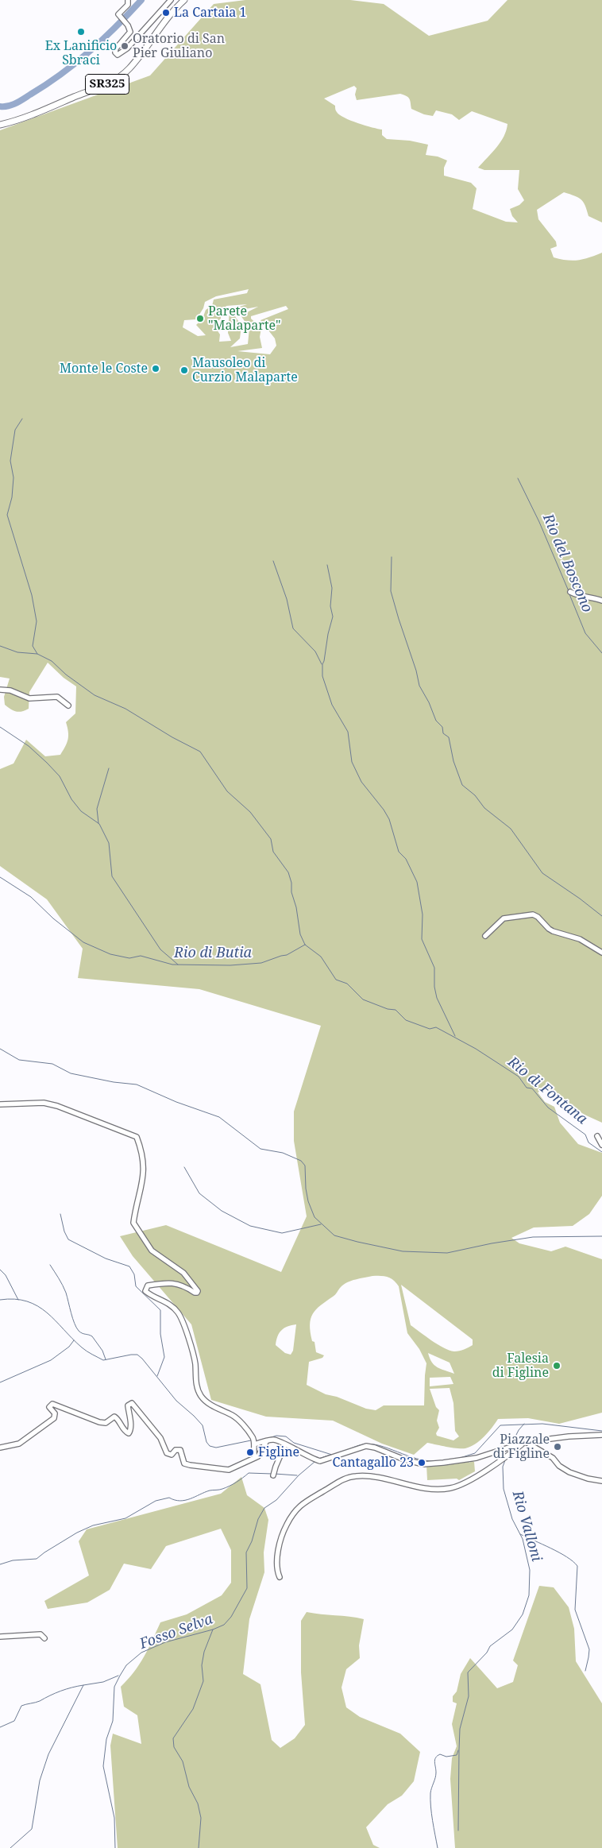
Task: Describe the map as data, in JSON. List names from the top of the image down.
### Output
{
  "streets": {
    "main road": ["SR325"]
  },
  "water": [
    "Rio del Boscono",
    "Rio di Butia",
    "Rio di Fontana",
    "Rio Valloni",
    "Fosso Selva"
  ],
  "places": [
    "La Cartaia 1",
    "Ex Lanificio Sbraci",
    "Oratorio di San Pier Giuliano",
    "Parete \"Malaparte\"",
    "Monte le Coste",
    "Mausoleo di Curzio Malaparte",
    "Falesia di Figline",
    "Piazzale di Figline",
    "Figline",
    "Cantagallo 23"
  ]
}
